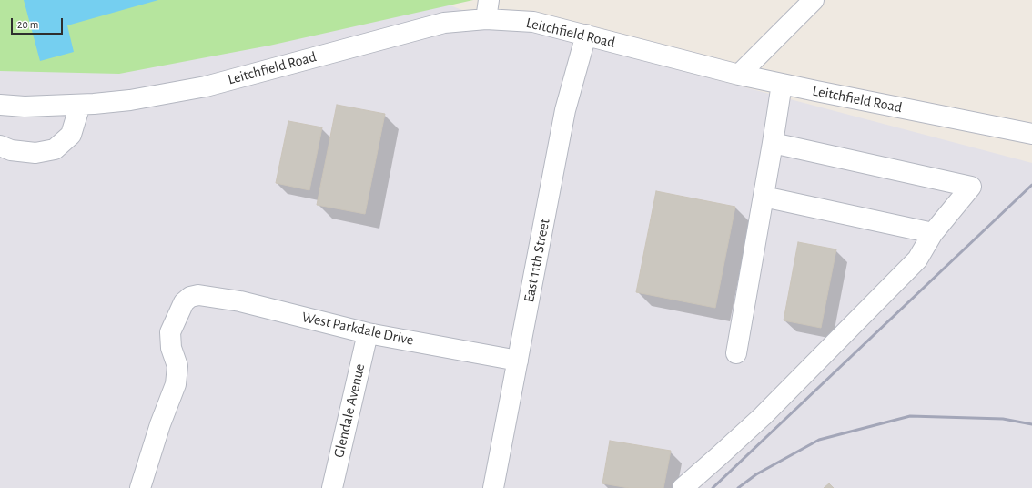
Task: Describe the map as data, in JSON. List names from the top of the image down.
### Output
{
  "streets": {
    "street": [
      "Leitchfield Road",
      "East 11th Street",
      "West Parkdale Drive",
      "Glendale Avenue"
    ]
  },
  "crossings": [
    ["Leitchfield Road", "East 11th Street"],
    ["East 11th Street", "West Parkdale Drive"],
    ["West Parkdale Drive", "Glendale Avenue"]
  ],
  "scale_bar": "20 m"
}
